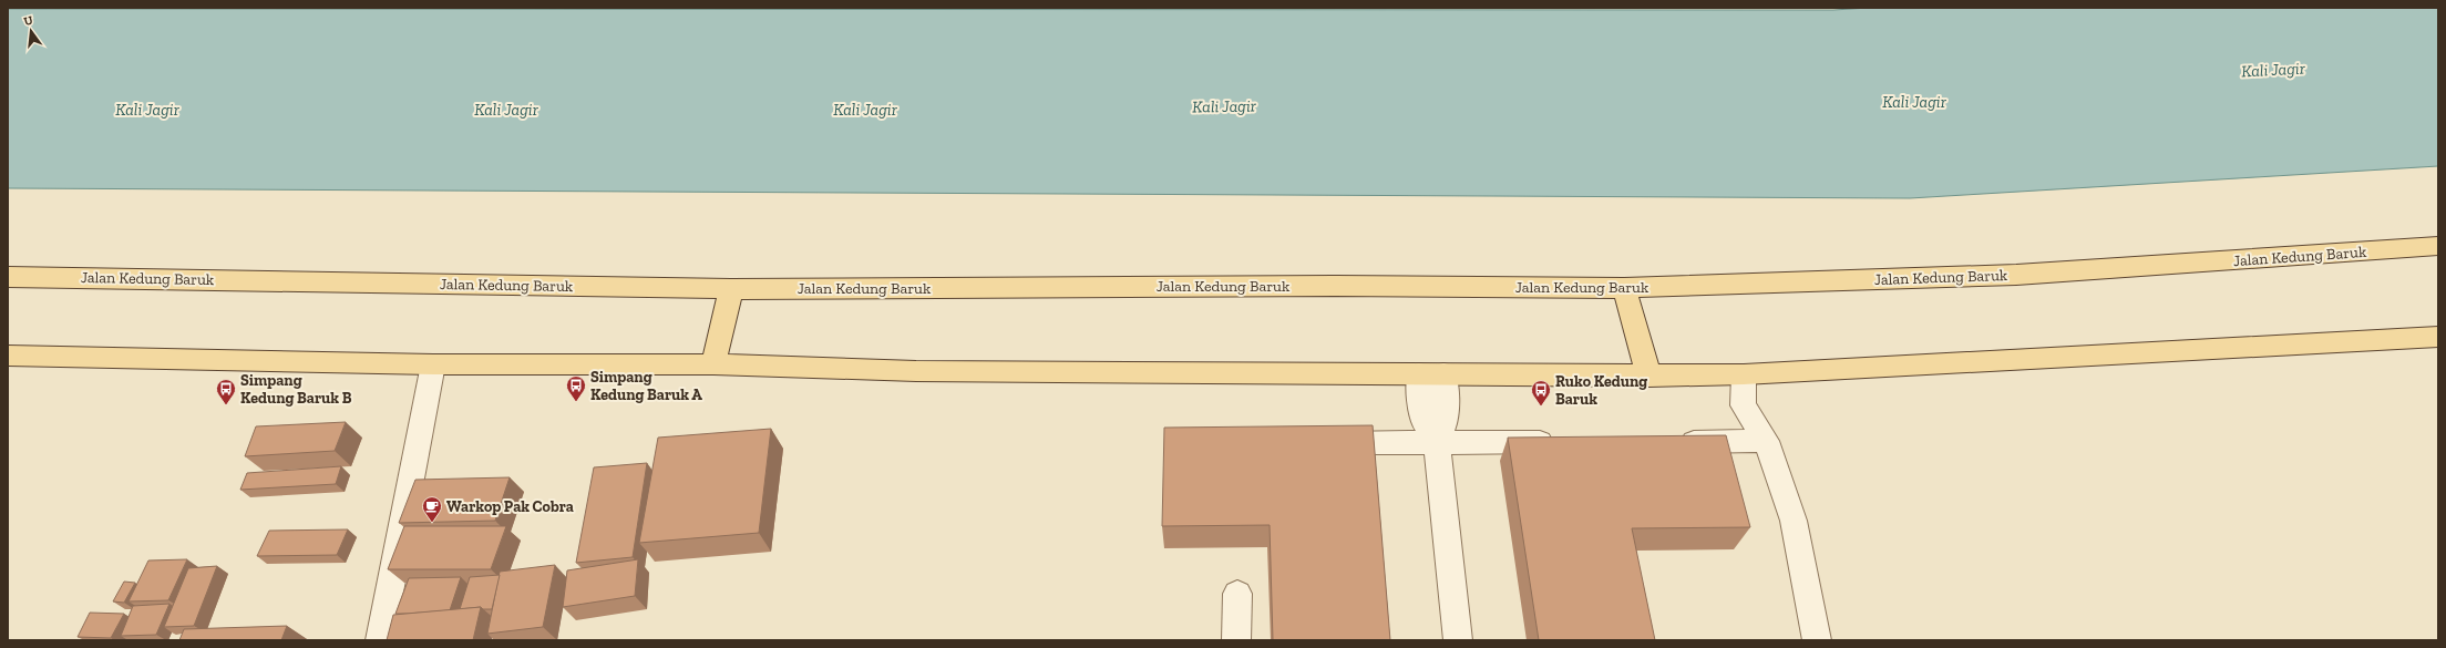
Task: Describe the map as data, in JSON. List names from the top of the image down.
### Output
{
  "streets": {
    "main road": ["Jalan Kedung Baruk"]
  },
  "water": ["Kali Jagir"],
  "places": {
    "bus stop": ["Simpang Kedung Baruk A", "Simpang Kedung Baruk B", "Ruko Kedung Baruk"],
    "cafe": ["Warkop Pak Cobra"]
  },
  "north": "top"
}
